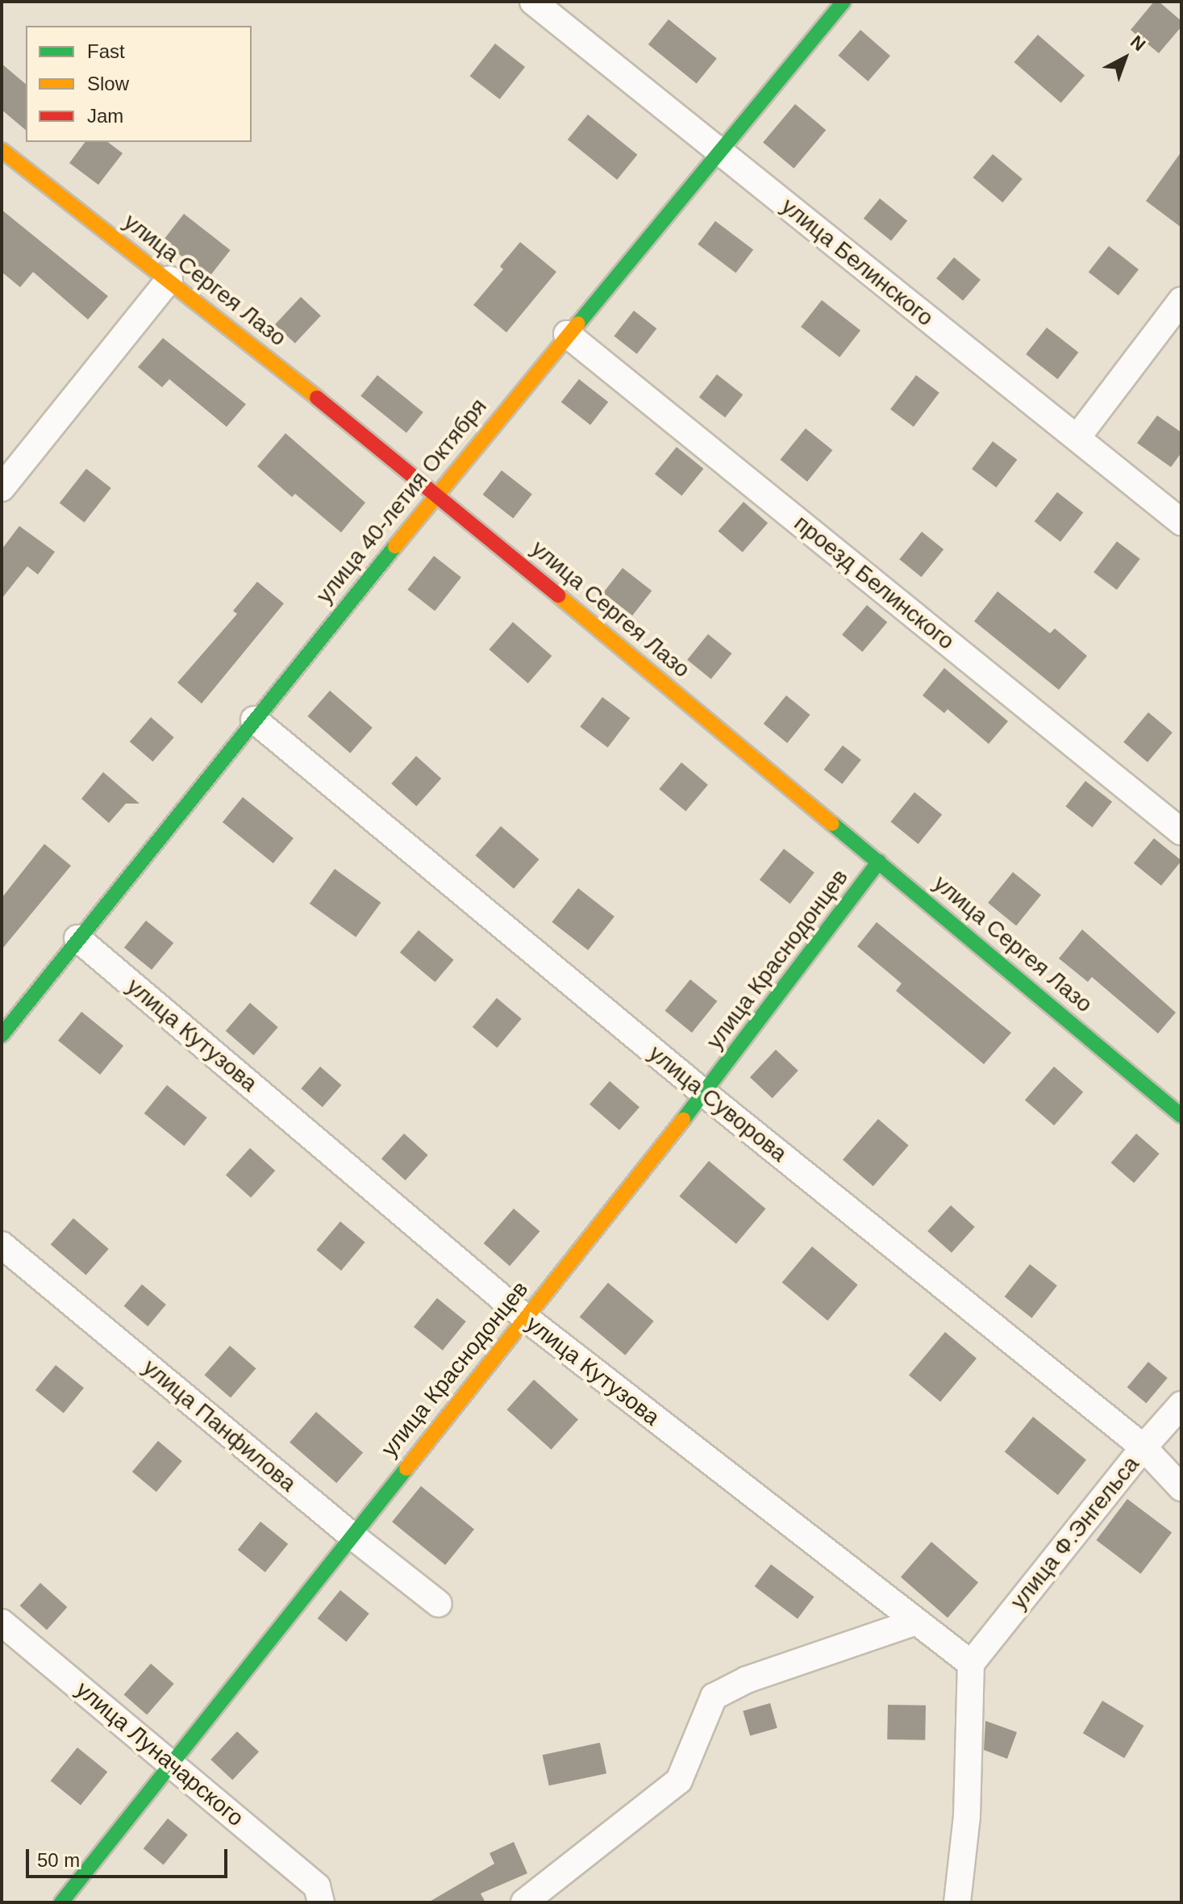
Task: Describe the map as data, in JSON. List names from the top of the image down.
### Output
{
  "streets": {
    "street": [
      "улица Белинского",
      "улица Сергея Лазо",
      "улица 40-летия Октября",
      "проезд Белинского",
      "улица Краснодонцев",
      "улица Кутузова",
      "улица Суворова",
      "улица Панфилова",
      "улица Ф.Энгельса",
      "улица Луначарского"
    ]
  },
  "crossings": [
    ["улица Белинского", "улица 40-летия Октября"],
    ["улица Сергея Лазо", "улица 40-летия Октября"],
    ["улица Сергея Лазо", "улица Краснодонцев"],
    ["улица 40-летия Октября", "проезд Белинского"],
    ["улица 40-летия Октября", "улица Кутузова"],
    ["улица 40-летия Октября", "улица Суворова"],
    ["улица Краснодонцев", "улица Кутузова"],
    ["улица Краснодонцев", "улица Суворова"],
    ["улица Краснодонцев", "улица Панфилова"],
    ["улица Краснодонцев", "улица Луначарского"],
    ["улица Кутузова", "улица Ф.Энгельса"],
    ["улица Суворова", "улица Ф.Энгельса"]
  ],
  "legend": ["Fast", "Slow", "Jam"],
  "scale_bar": "50 m",
  "north": "top right"
}
